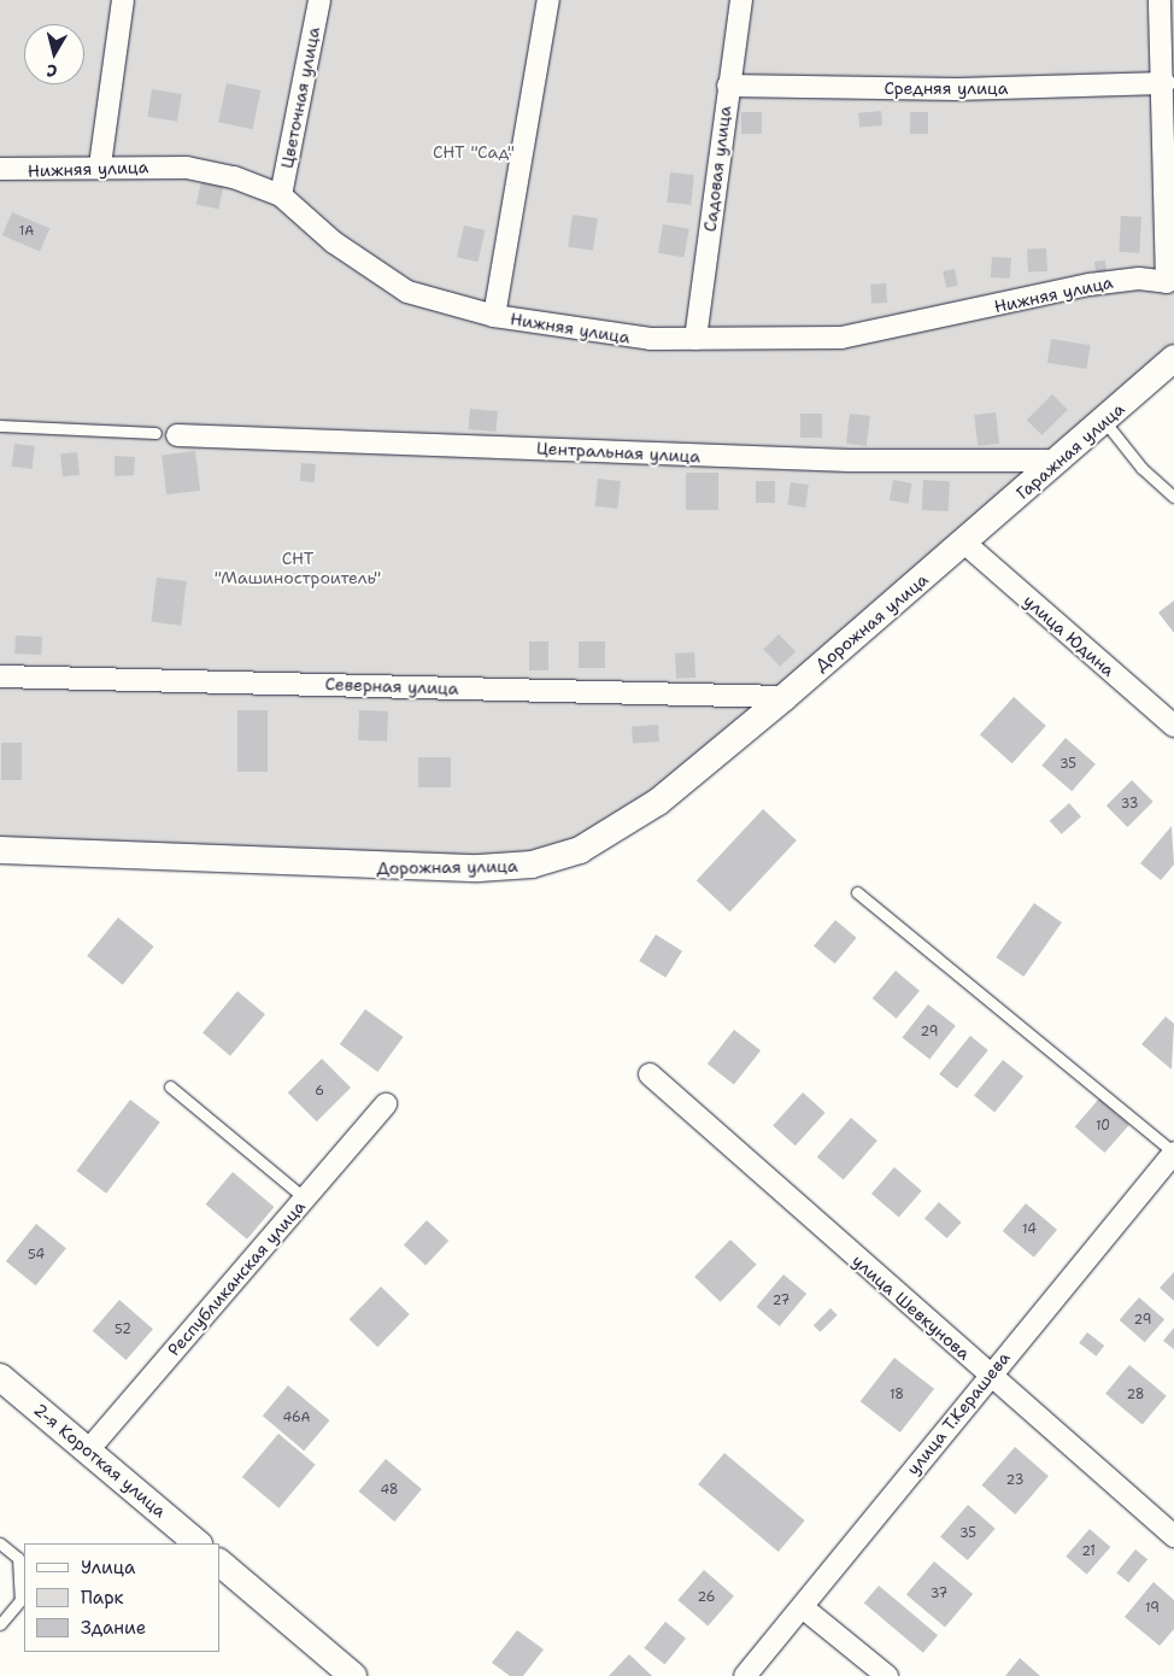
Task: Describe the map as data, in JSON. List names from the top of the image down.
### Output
{
  "streets": {
    "street": [
      "Средняя улица",
      "Цветочная улица",
      "Нижняя улица",
      "Садовая улица",
      "Гаражная улица",
      "Центральная улица",
      "Дорожная улица",
      "улица Юдина",
      "Северная улица",
      "Республиканская улица",
      "улица Шевкунова",
      "улица Т.Керашева",
      "2-я Короткая улица"
    ]
  },
  "crossings": [
    ["Средняя улица", "Садовая улица"],
    ["Цветочная улица", "Нижняя улица"],
    ["Нижняя улица", "Садовая улица"],
    ["Гаражная улица", "Центральная улица"],
    ["Гаражная улица", "Дорожная улица"],
    ["Гаражная улица", "улица Юдина"],
    ["Дорожная улица", "улица Юдина"],
    ["Дорожная улица", "Северная улица"],
    ["Республиканская улица", "2-я Короткая улица"],
    ["улица Шевкунова", "улица Т.Керашева"]
  ],
  "parks": ["СНТ \"Сад\"", "СНТ \"Машиностроитель\""],
  "house_numbers": [
    "1А",
    "35",
    "33",
    "29",
    "6",
    "10",
    "14",
    "54",
    "27",
    "29",
    "52",
    "18",
    "28",
    "46А",
    "23",
    "48",
    "35",
    "21",
    "37",
    "26",
    "19"
  ],
  "legend": ["Улица", "Парк", "Здание"],
  "north": "bottom"
}
